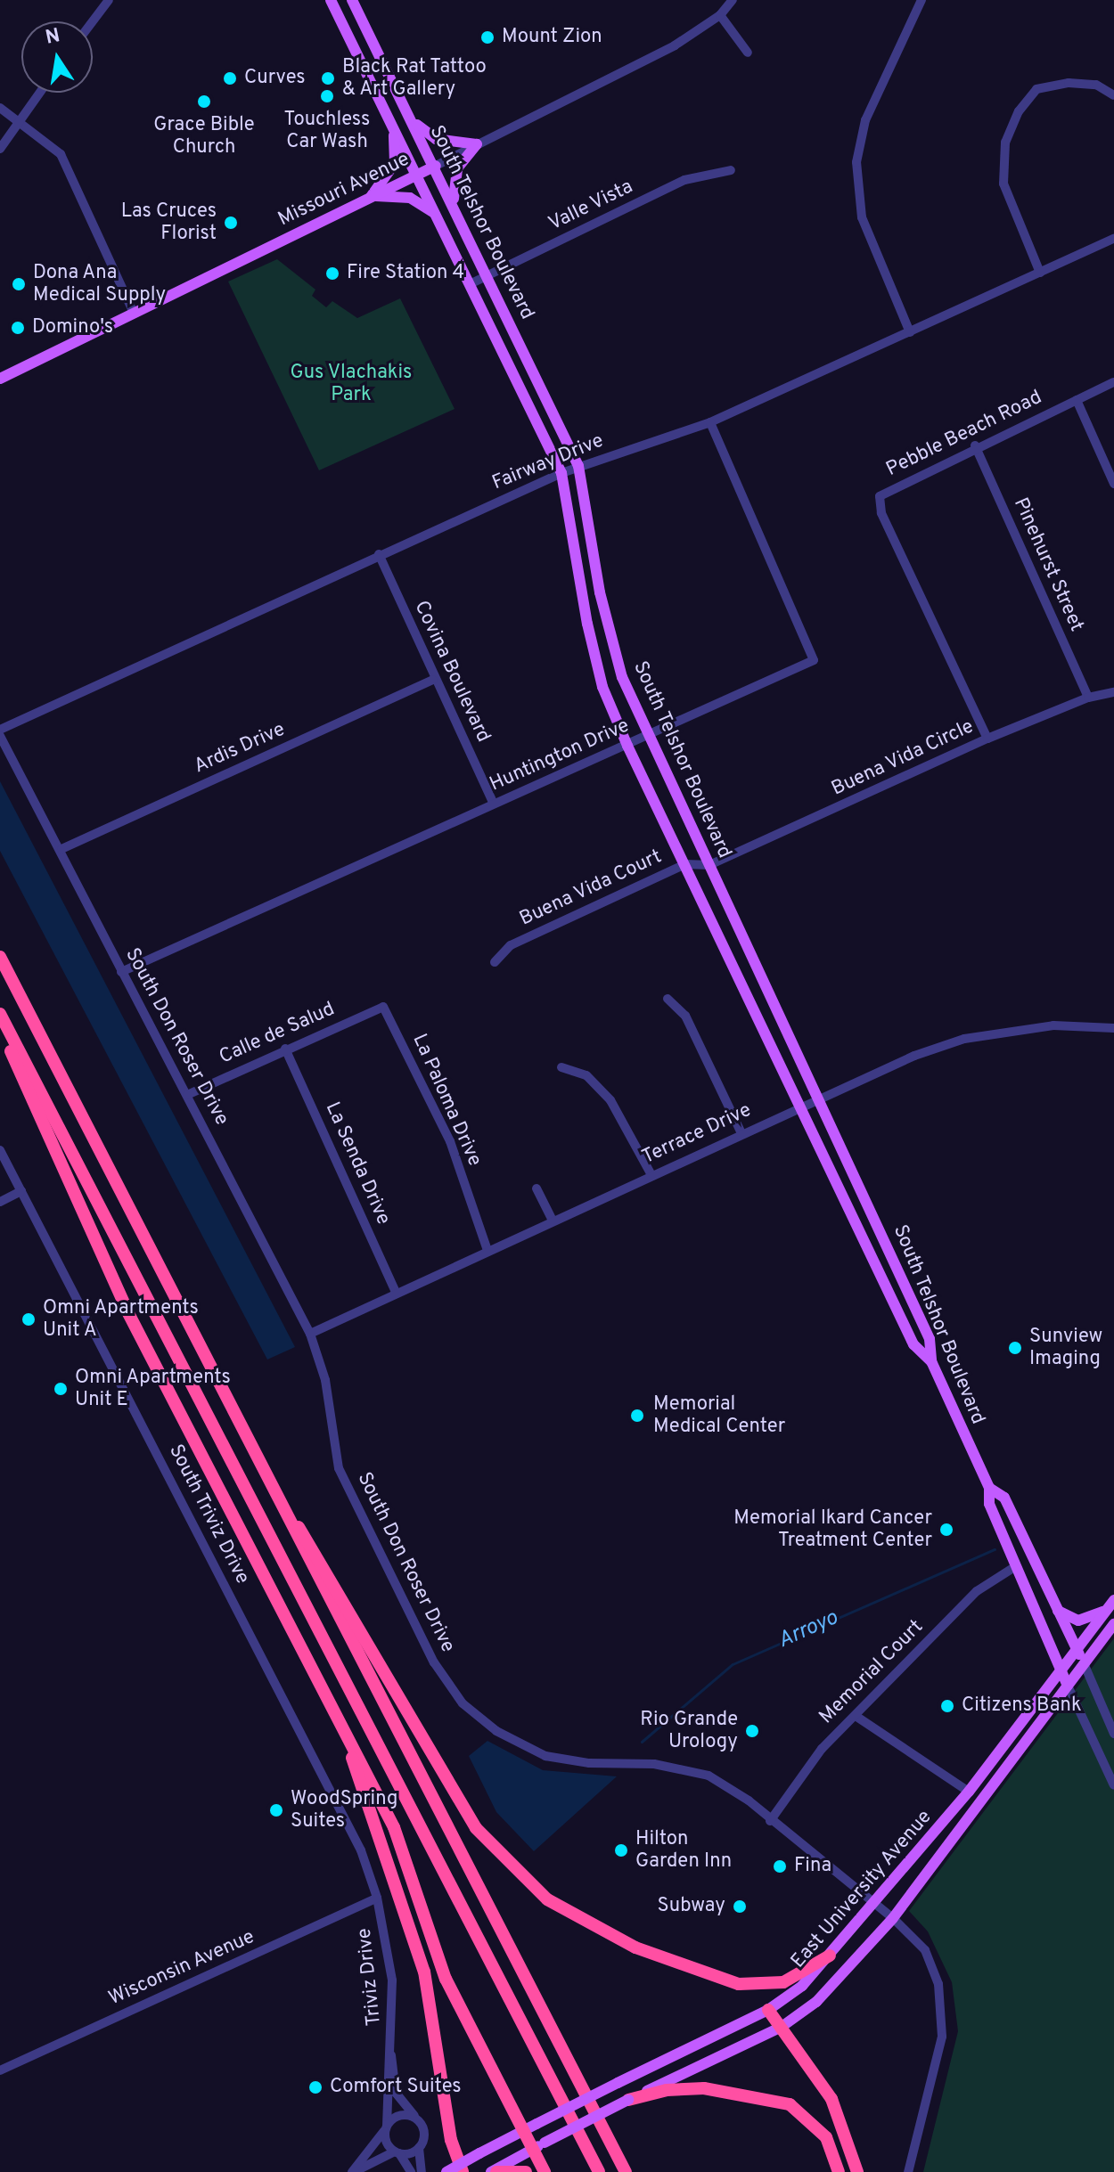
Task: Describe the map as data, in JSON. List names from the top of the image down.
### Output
{
  "streets": {
    "main road": ["Missouri Avenue", "South Telshor Boulevard", "East University Avenue"],
    "street": [
      "Valle Vista",
      "Pebble Beach Road",
      "Fairway Drive",
      "Pinehurst Street",
      "Covina Boulevard",
      "Ardis Drive",
      "Huntington Drive",
      "Buena Vida Circle",
      "Buena Vida Court",
      "Calle de Salud",
      "South Don Roser Drive",
      "La Paloma Drive",
      "Terrace Drive",
      "La Senda Drive",
      "South Triviz Drive",
      "Memorial Court",
      "Wisconsin Avenue",
      "Triviz Drive"
    ]
  },
  "crossings": [
    ["Missouri Avenue", "South Telshor Boulevard"],
    ["Valle Vista", "South Telshor Boulevard"],
    ["South Telshor Boulevard", "Fairway Drive"],
    ["South Telshor Boulevard", "Huntington Drive"],
    ["South Telshor Boulevard", "Buena Vida Circle"],
    ["South Telshor Boulevard", "Buena Vida Court"],
    ["South Telshor Boulevard", "Terrace Drive"],
    ["South Telshor Boulevard", "Memorial Court"],
    ["South Telshor Boulevard", "East University Avenue"],
    ["Pebble Beach Road", "Pinehurst Street"],
    ["Pebble Beach Road", "Buena Vida Circle"],
    ["Fairway Drive", "Covina Boulevard"],
    ["Fairway Drive", "Huntington Drive"],
    ["Pinehurst Street", "Buena Vida Circle"],
    ["Covina Boulevard", "Ardis Drive"],
    ["Covina Boulevard", "Huntington Drive"],
    ["Ardis Drive", "South Don Roser Drive"],
    ["Huntington Drive", "South Don Roser Drive"],
    ["Buena Vida Circle", "Buena Vida Court"],
    ["Calle de Salud", "South Don Roser Drive"],
    ["Calle de Salud", "La Paloma Drive"],
    ["Calle de Salud", "La Senda Drive"],
    ["South Don Roser Drive", "Terrace Drive"],
    ["South Don Roser Drive", "Memorial Court"],
    ["South Don Roser Drive", "East University Avenue"],
    ["La Paloma Drive", "Terrace Drive"],
    ["Terrace Drive", "La Senda Drive"],
    ["South Triviz Drive", "Wisconsin Avenue"],
    ["South Triviz Drive", "Triviz Drive"],
    ["Wisconsin Avenue", "Triviz Drive"]
  ],
  "water": ["Arroyo"],
  "parks": ["Gus Vlachakis Park"],
  "places": [
    "Mount Zion",
    "Curves",
    "Black Rat Tattoo & Art Gallery",
    "Touchless Car Wash",
    "Grace Bible Church",
    "Las Cruces Florist",
    "Fire Station 4",
    "Dona Ana Medical Supply",
    "Domino's",
    "Omni Apartments Unit A",
    "Sunview Imaging",
    "Omni Apartments Unit E",
    "Memorial Medical Center",
    "Memorial Ikard Cancer Treatment Center",
    "Citizens Bank",
    "Rio Grande Urology",
    "WoodSpring Suites",
    "Hilton Garden Inn",
    "Fina",
    "Subway",
    "Comfort Suites"
  ],
  "north": "top"
}
